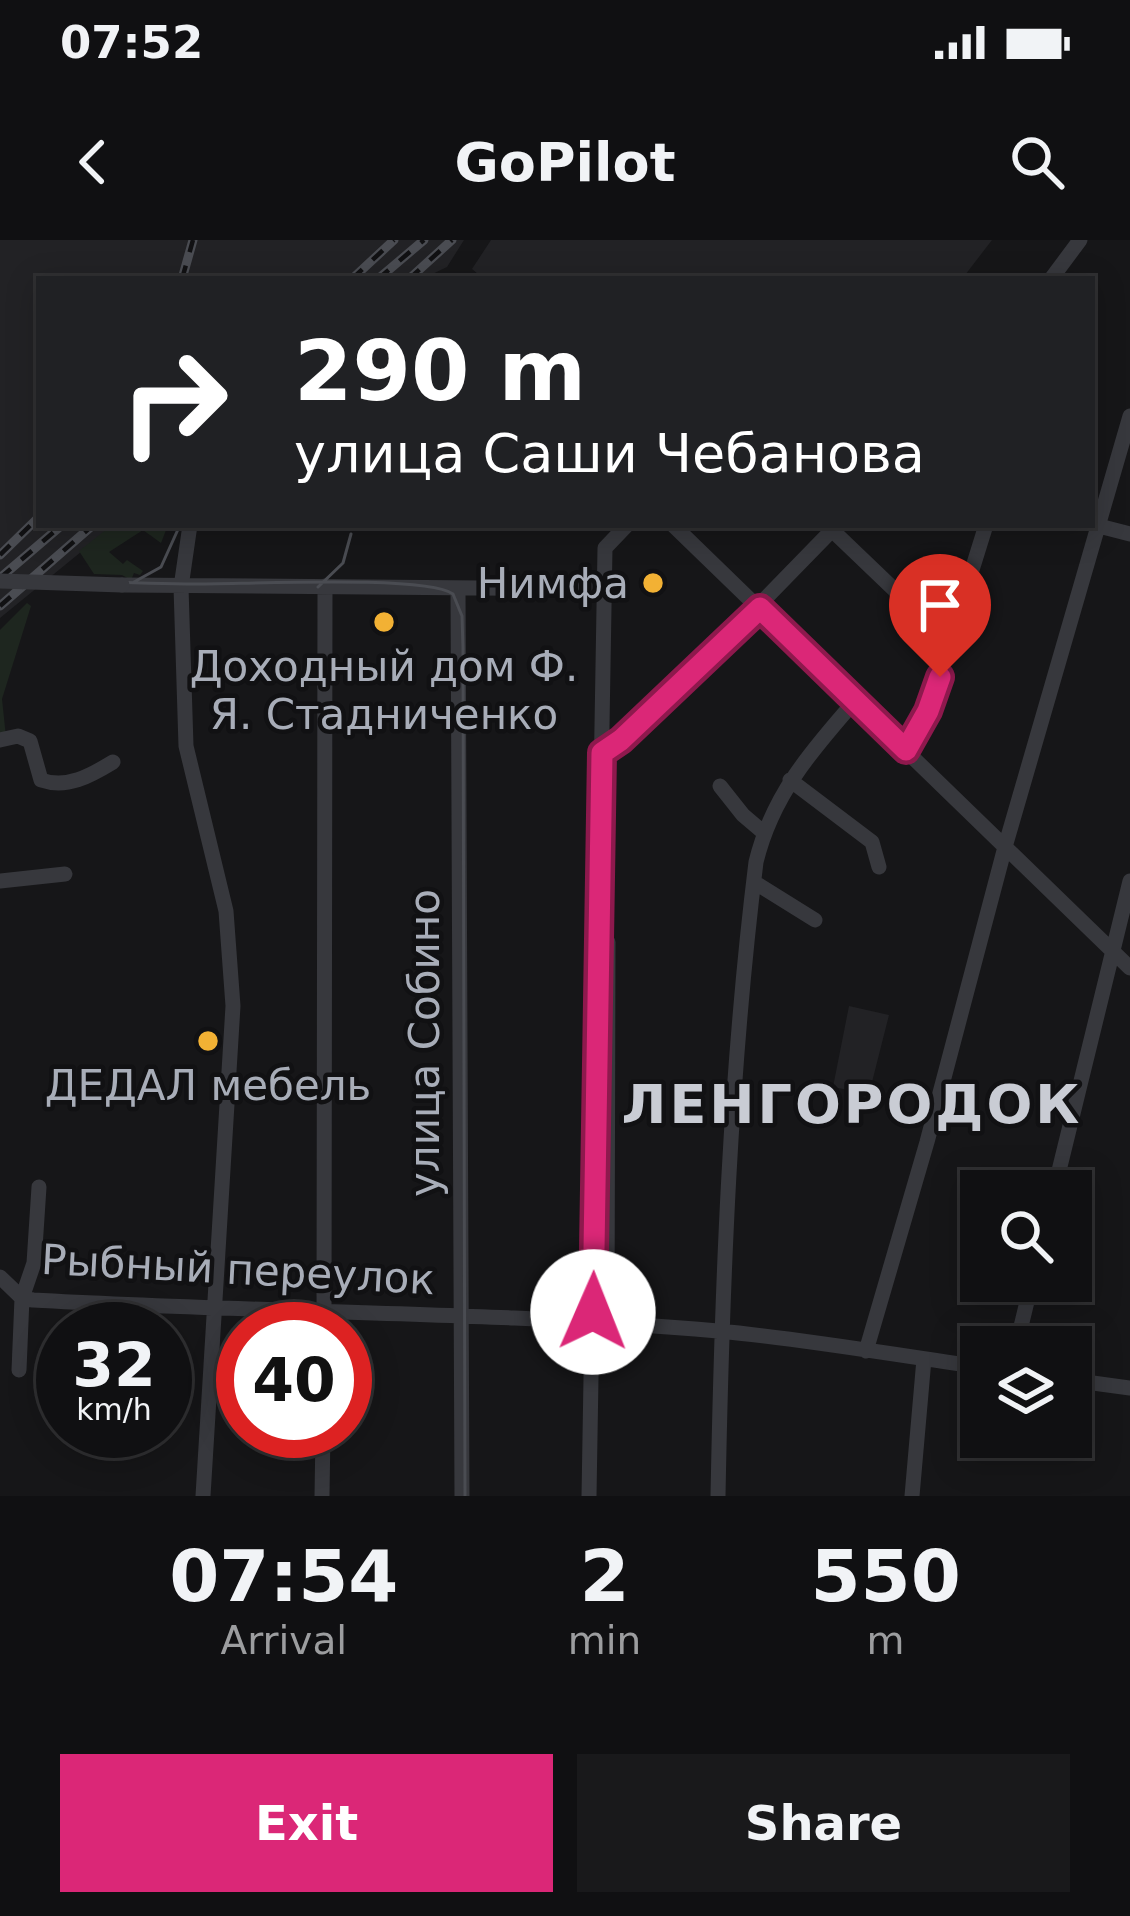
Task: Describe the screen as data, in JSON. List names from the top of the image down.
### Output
{
  "streets": {
    "street": ["улица Собино", "Рыбный переулок"]
  },
  "crossings": [
    ["улица Собино", "Рыбный переулок"]
  ],
  "districts": ["ЛЕНГОРОДОК"],
  "places": ["Нимфа", "Доходный дом Ф. Я. Стадниченко", "ДЕДАЛ мебель"],
  "page": {
    "status": "07:52",
    "header": "GoPilot",
    "turn": ["290 m", "улица Саши Чебанова"],
    "speed": "32 km/h",
    "limit": "40",
    "eta": [
      "07:54",
      "Arrival",
      "2",
      "min",
      "550",
      "m"
    ],
    "buttons": ["Exit", "Share"]
  }
}
